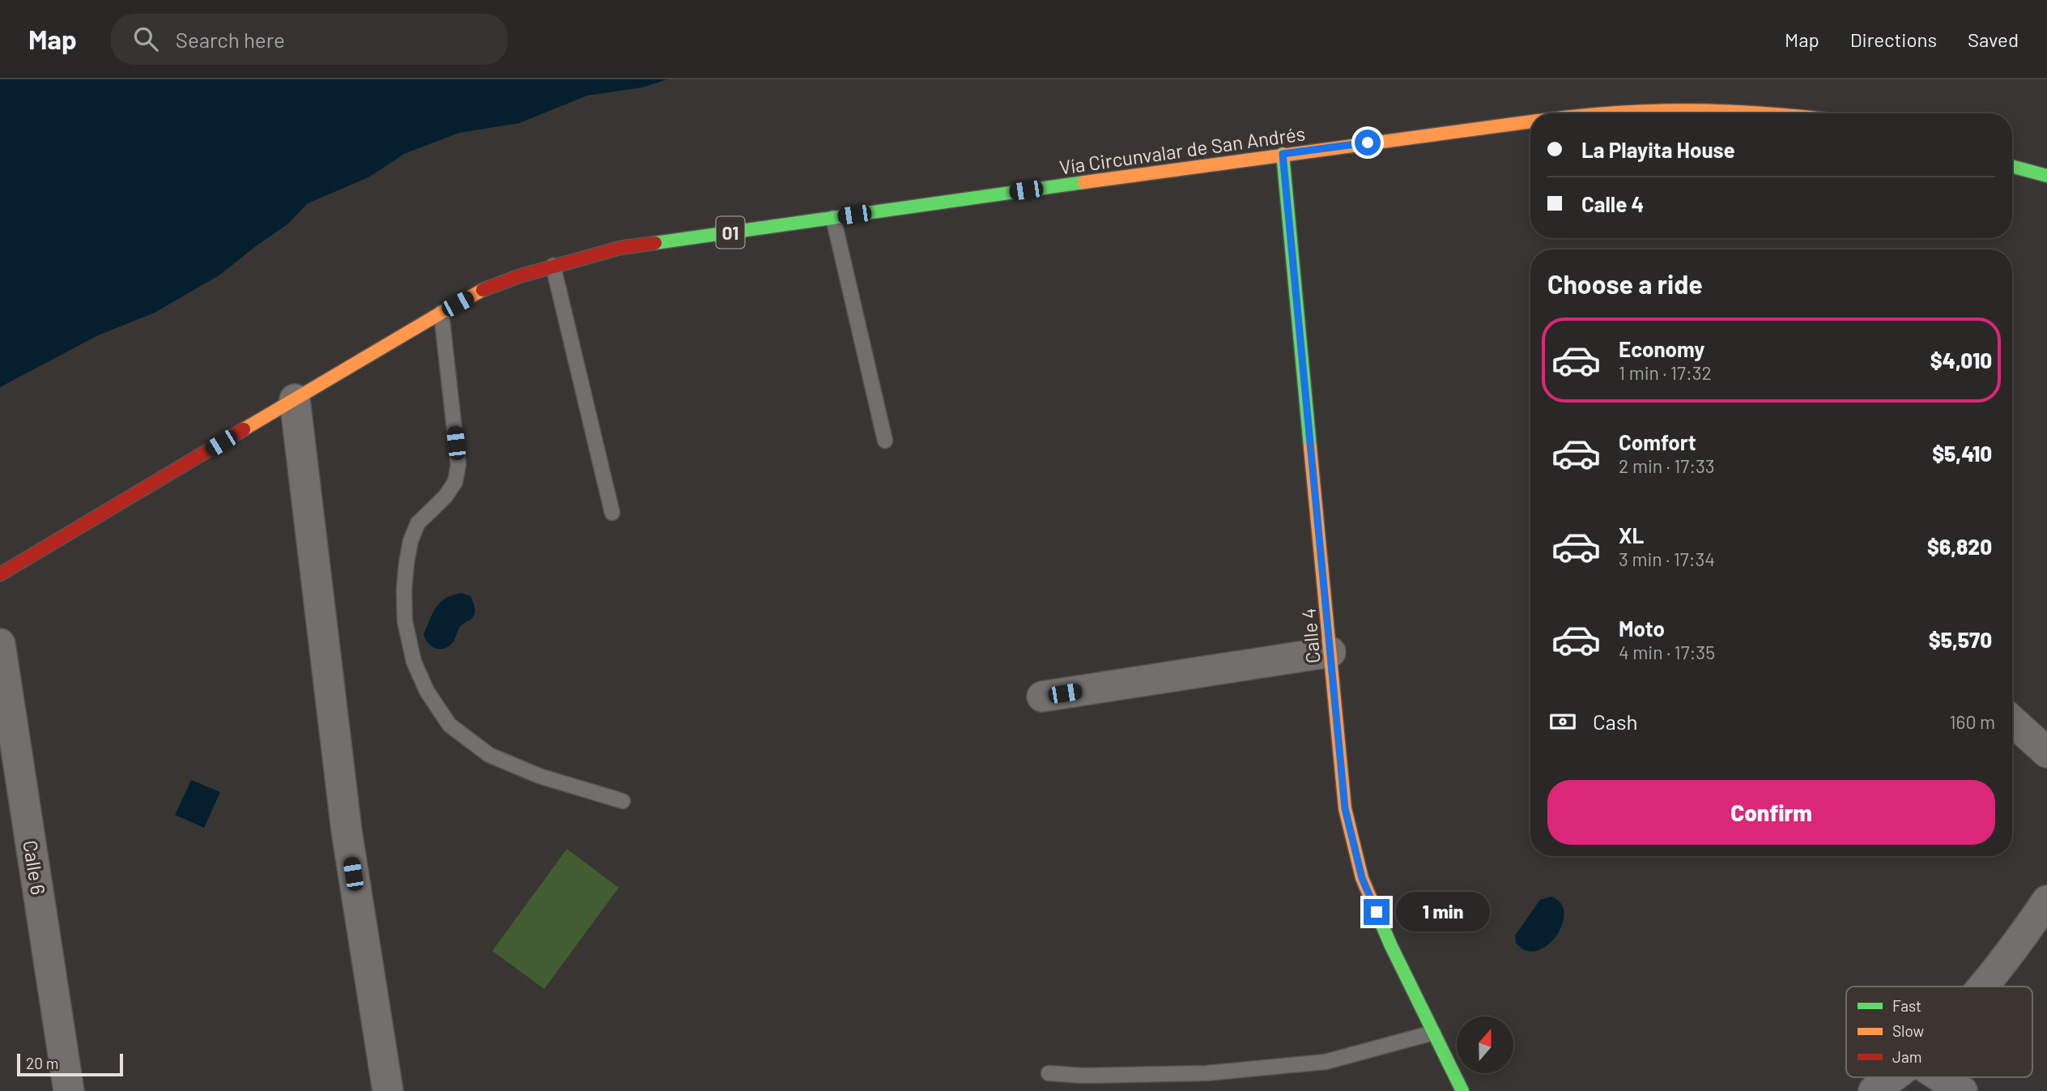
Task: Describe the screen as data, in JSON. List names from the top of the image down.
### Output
{
  "streets": {
    "main road": ["Vía Circunvalar de San Andrés", "01", "Calle 4"],
    "street": ["Calle 6"]
  },
  "crossings": [
    ["Vía Circunvalar de San Andrés", "Calle 4"]
  ],
  "legend": ["Fast", "Slow", "Jam"],
  "scale_bar": "20 m",
  "north": "top",
  "page": {
    "header": "Map",
    "search": "Search here",
    "nav": ["Map", "Directions", "Saved"],
    "banner": ["La Playita House", "Calle 4"],
    "heading": "Choose a ride",
    "list": [
      {
        "name": "Economy",
        "note": "1 min · 17:32",
        "value": "$4,010"
      },
      {
        "name": "Comfort",
        "note": "2 min · 17:33",
        "value": "$5,410"
      },
      {
        "name": "XL",
        "note": "3 min · 17:34",
        "value": "$6,820"
      },
      {
        "name": "Moto",
        "note": "4 min · 17:35",
        "value": "$5,570"
      }
    ],
    "pay": ["Cash", "160 m"],
    "buttons": "Confirm",
    "bubble": "1 min",
    "scale": "20 m"
  }
}
